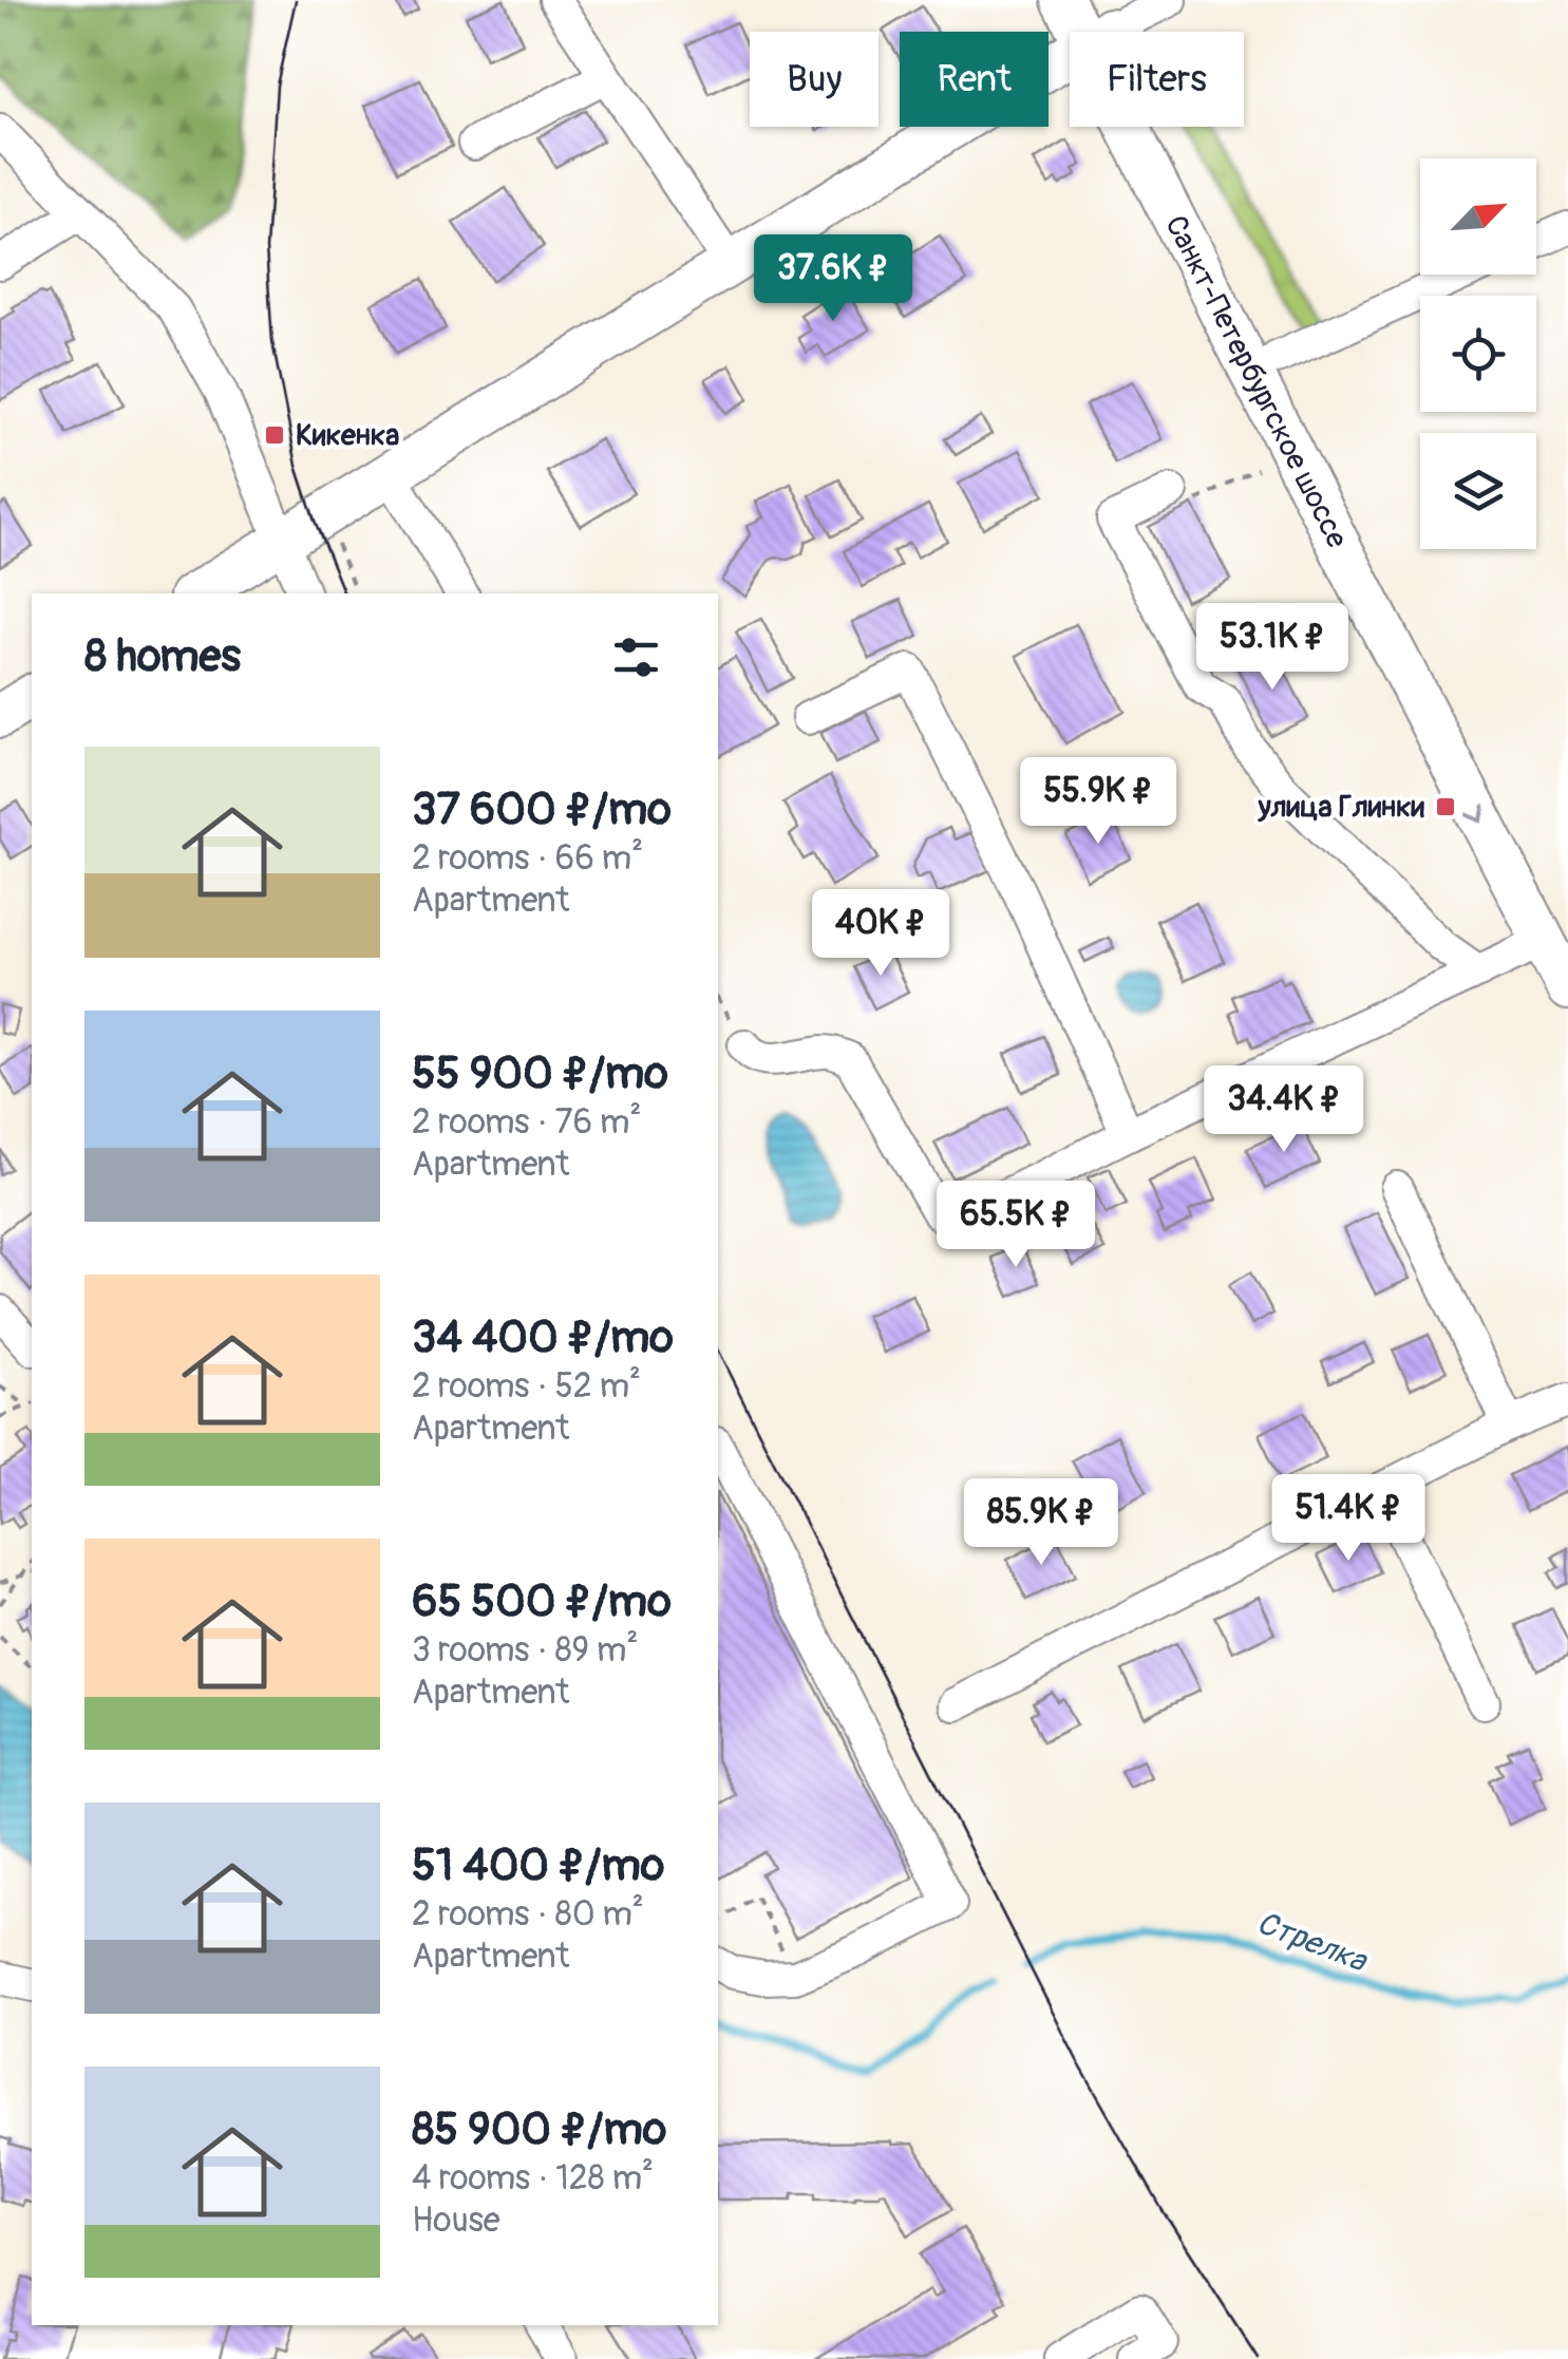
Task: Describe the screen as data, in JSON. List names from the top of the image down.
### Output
{
  "streets": {
    "main road": ["Санкт-Петербургское шоссе"]
  },
  "water": ["Стрелка"],
  "places": {
    "transit": ["Кикенка", "улица Глинки"]
  },
  "north": "top right",
  "page": {
    "chip": ["Buy", "Rent", "Filters"],
    "price": [
      "37.6K ₽",
      "53.1K ₽",
      "55.9K ₽",
      "40K ₽",
      "34.4K ₽",
      "65.5K ₽",
      "51.4K ₽",
      "85.9K ₽"
    ],
    "heading": "8 homes",
    "list": [
      {
        "name": "37 600 ₽/mo",
        "note": "2 rooms · 66 m² · Apartment"
      },
      {
        "name": "55 900 ₽/mo",
        "note": "2 rooms · 76 m² · Apartment"
      },
      {
        "name": "34 400 ₽/mo",
        "note": "2 rooms · 52 m² · Apartment"
      },
      {
        "name": "65 500 ₽/mo",
        "note": "3 rooms · 89 m² · Apartment"
      },
      {
        "name": "51 400 ₽/mo",
        "note": "2 rooms · 80 m² · Apartment"
      },
      {
        "name": "85 900 ₽/mo",
        "note": "4 rooms · 128 m² · House"
      }
    ]
  }
}
